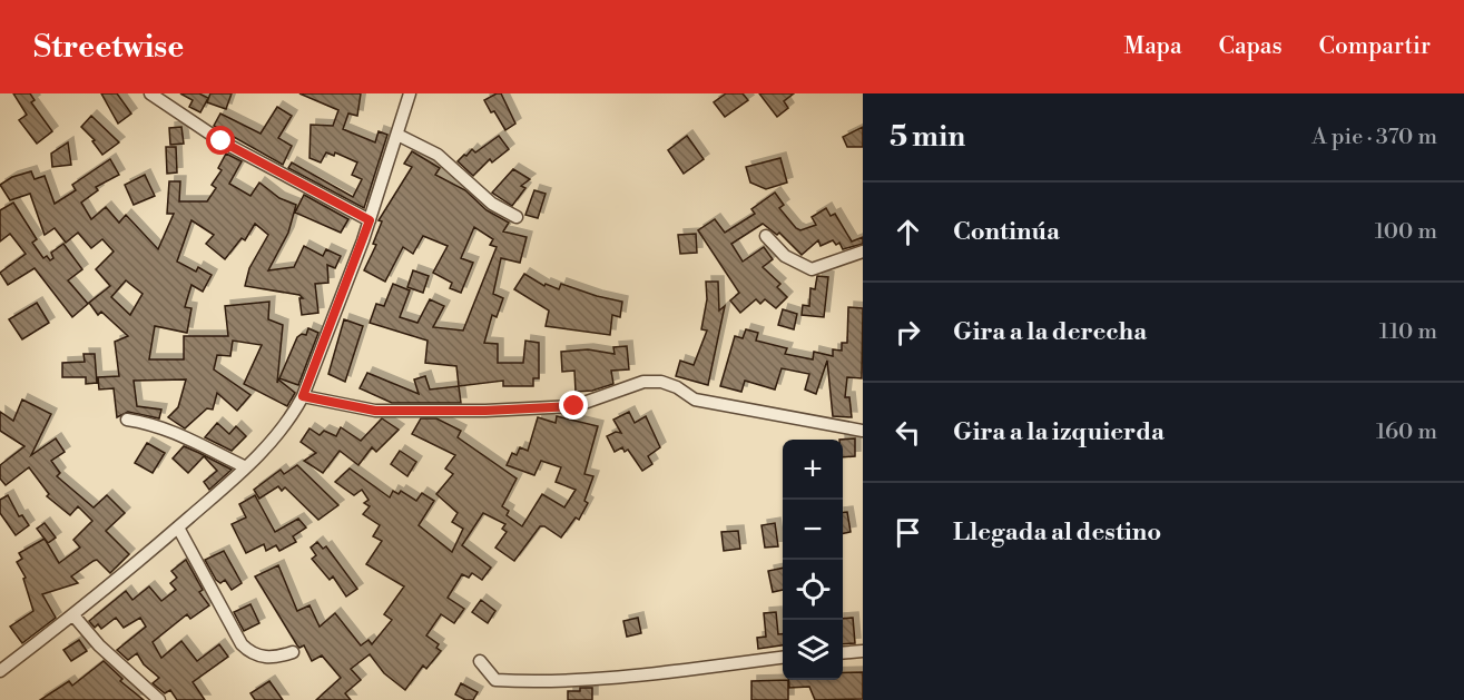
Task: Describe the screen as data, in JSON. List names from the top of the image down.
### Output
{
  "page": {
    "header": "Streetwise",
    "nav": ["Mapa", "Capas", "Compartir"],
    "heading": ["5 min", "A pie · 370 m"],
    "list": [
      ["Continúa", "100 m"],
      ["Gira a la derecha", "110 m"],
      ["Gira a la izquierda", "160 m"],
      "Llegada al destino"
    ],
    "map_buttons": ["+", "−"]
  }
}
